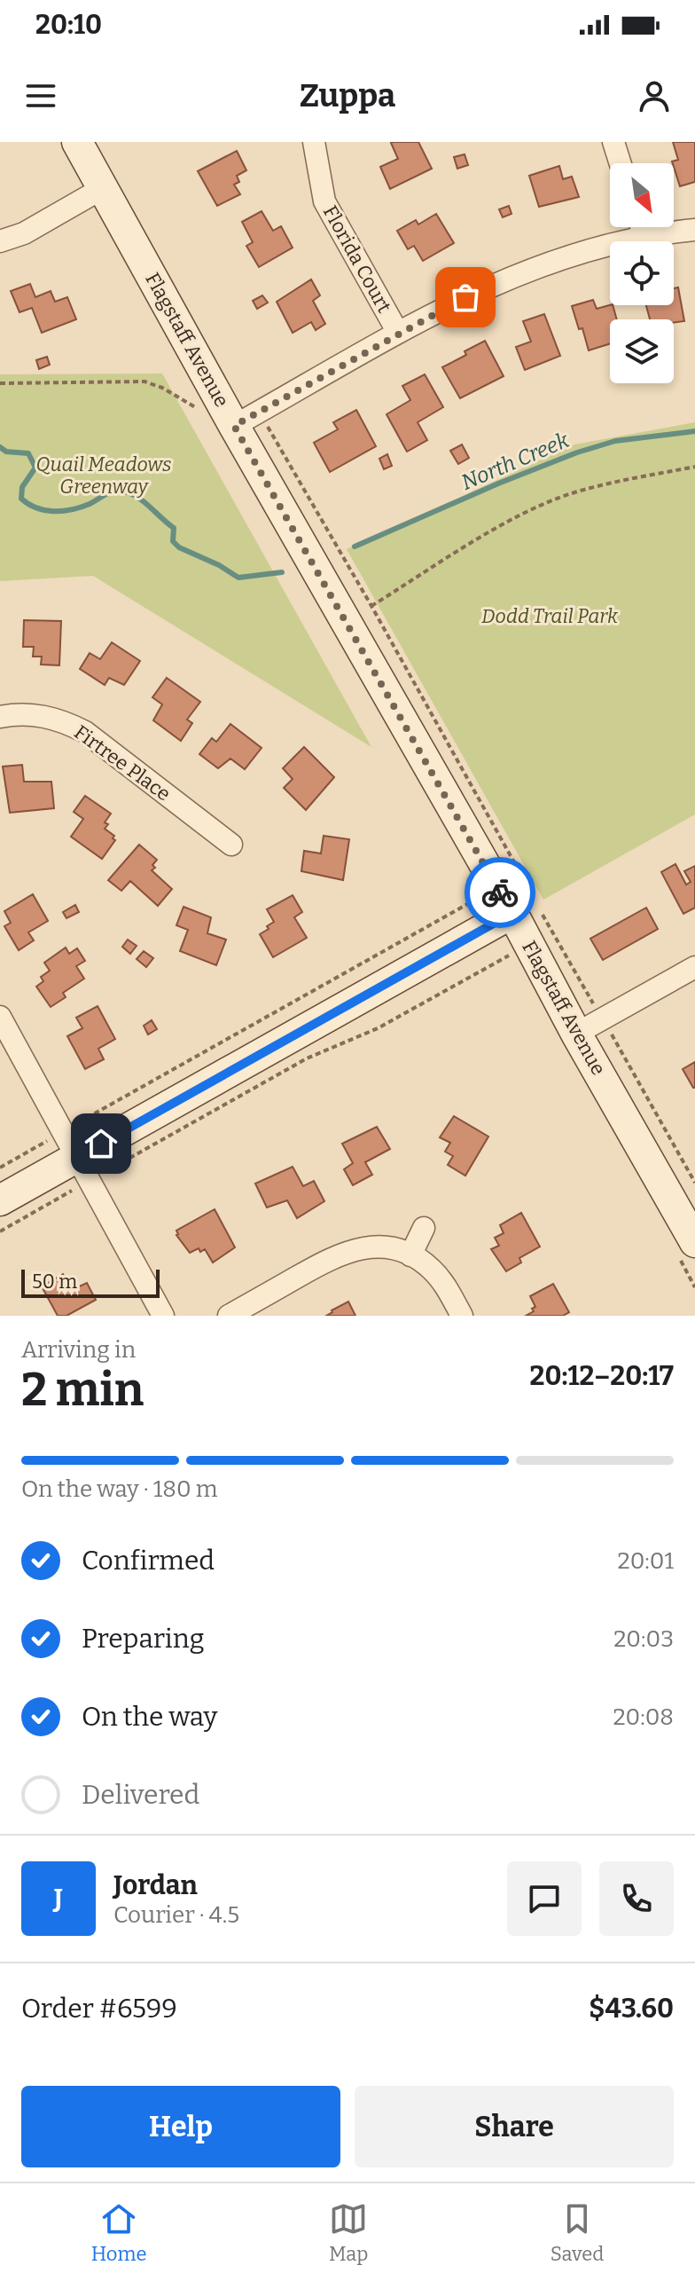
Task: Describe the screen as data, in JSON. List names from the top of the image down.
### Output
{
  "streets": {
    "street": ["Florida Court", "Flagstaff Avenue", "Firtree Place"]
  },
  "water": ["North Creek"],
  "parks": ["Quail Meadows Greenway", "Dodd Trail Park"],
  "scale_bar": "50 m",
  "north": "bottom right",
  "page": {
    "status": "20:10",
    "header": "Zuppa",
    "scale": "50 m",
    "heading": ["2 min", "Arriving in", "20:12–20:17"],
    "panel": [
      "Jordan",
      "Courier · 4.5",
      "Order #6599",
      "$43.60"
    ],
    "bar": "On the way · 180 m",
    "list": [
      ["Confirmed", "20:01"],
      ["Preparing", "20:03"],
      ["On the way", "20:08"],
      "Delivered"
    ],
    "round": "J",
    "buttons": ["Help", "Share"],
    "tabs": ["Home", "Map", "Saved"]
  }
}
